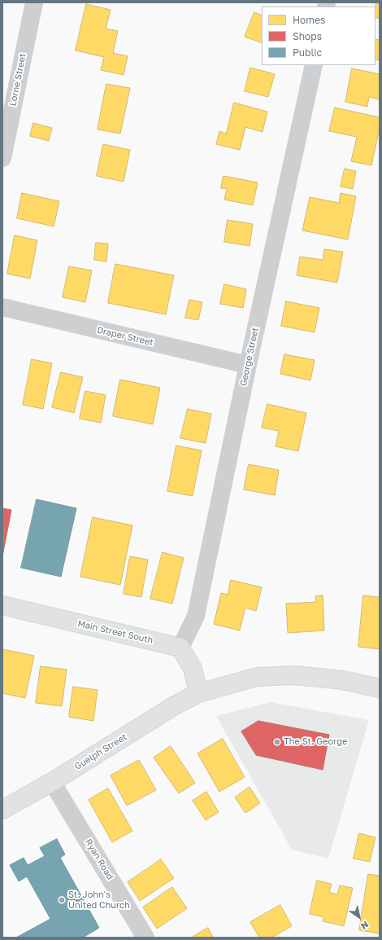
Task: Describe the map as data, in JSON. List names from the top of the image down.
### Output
{
  "streets": {
    "main road": ["Main Street South", "Guelph Street"],
    "street": [
      "Lorne Street",
      "Draper Street",
      "George Street",
      "Ryan Road"
    ]
  },
  "crossings": [
    ["Draper Street", "George Street"],
    ["George Street", "Main Street South"],
    ["Guelph Street", "Ryan Road"]
  ],
  "places": ["The St. George", "St. John's United Church"],
  "legend": ["Homes", "Shops", "Public"],
  "north": "bottom right"
}
